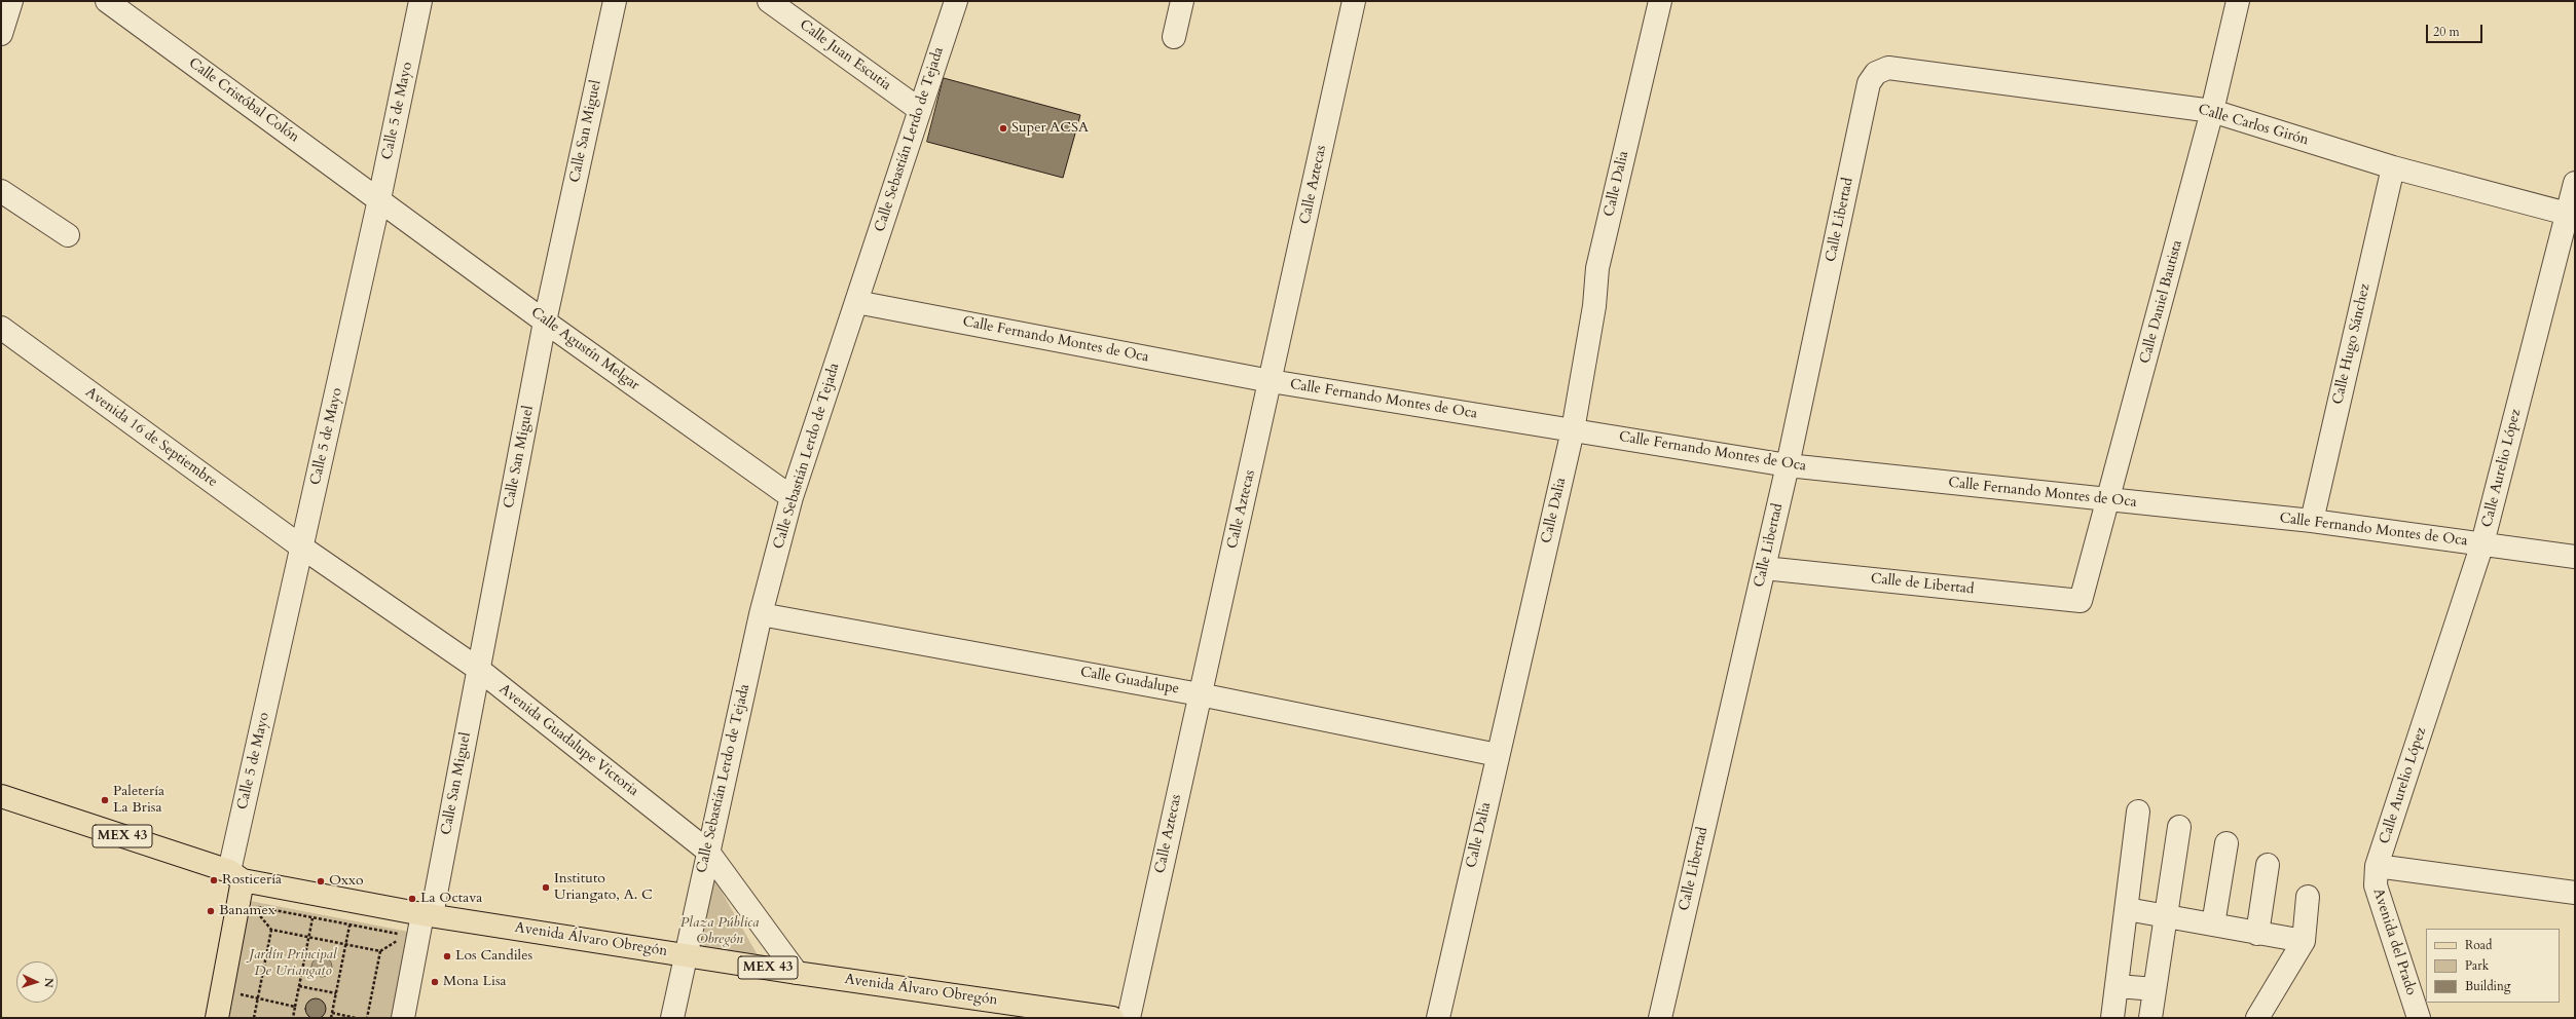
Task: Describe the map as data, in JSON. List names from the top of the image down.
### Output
{
  "streets": {
    "main road": ["MEX 43", "Avenida Álvaro Obregón"],
    "street": [
      "Calle Juan Escutia",
      "Calle Cristóbal Colón",
      "Calle 5 de Mayo",
      "Calle Carlos Girón",
      "Calle San Miguel",
      "Calle Sebastián Lerdo de Tejada",
      "Calle Dalia",
      "Calle Aztecas",
      "Calle Libertad",
      "Calle Daniel Bautista",
      "Calle Fernando Montes de Oca",
      "Calle Hugo Sánchez",
      "Calle Agustín Melgar",
      "Avenida 16 de Septiembre",
      "Calle Aurelio López",
      "Calle de Libertad",
      "Calle Guadalupe",
      "Avenida Guadalupe Victoria",
      "Avenida del Prado"
    ]
  },
  "crossings": [
    ["Calle Juan Escutia", "Calle Sebastián Lerdo de Tejada"],
    ["Calle Cristóbal Colón", "Calle 5 de Mayo"],
    ["Calle Cristóbal Colón", "Calle Agustín Melgar"],
    ["Calle 5 de Mayo", "Calle Agustín Melgar"],
    ["Calle 5 de Mayo", "Avenida 16 de Septiembre"],
    ["Calle 5 de Mayo", "Avenida Guadalupe Victoria"],
    ["Calle 5 de Mayo", "MEX 43"],
    ["Calle 5 de Mayo", "Avenida Álvaro Obregón"],
    ["Calle Carlos Girón", "Calle Libertad"],
    ["Calle Carlos Girón", "Calle Daniel Bautista"],
    ["Calle Carlos Girón", "Calle Hugo Sánchez"],
    ["Calle Carlos Girón", "Calle Aurelio López"],
    ["Calle San Miguel", "Calle Agustín Melgar"],
    ["Calle San Miguel", "Avenida Guadalupe Victoria"],
    ["Calle San Miguel", "Avenida Álvaro Obregón"],
    ["Calle Sebastián Lerdo de Tejada", "Calle Fernando Montes de Oca"],
    ["Calle Sebastián Lerdo de Tejada", "Calle Agustín Melgar"],
    ["Calle Sebastián Lerdo de Tejada", "Calle Guadalupe"],
    ["Calle Sebastián Lerdo de Tejada", "Avenida Guadalupe Victoria"],
    ["Calle Sebastián Lerdo de Tejada", "Avenida Álvaro Obregón"],
    ["Calle Dalia", "Calle Fernando Montes de Oca"],
    ["Calle Dalia", "Calle Guadalupe"],
    ["Calle Aztecas", "Calle Fernando Montes de Oca"],
    ["Calle Aztecas", "Calle Guadalupe"],
    ["Calle Libertad", "Calle Fernando Montes de Oca"],
    ["Calle Libertad", "Calle de Libertad"],
    ["Calle Daniel Bautista", "Calle Fernando Montes de Oca"],
    ["Calle Daniel Bautista", "Calle de Libertad"],
    ["Calle Fernando Montes de Oca", "Calle Hugo Sánchez"],
    ["Calle Fernando Montes de Oca", "Calle Aurelio López"],
    ["Avenida 16 de Septiembre", "Avenida Guadalupe Victoria"],
    ["Calle Aurelio López", "Avenida del Prado"],
    ["Avenida Guadalupe Victoria", "Avenida Álvaro Obregón"],
    ["MEX 43", "Avenida Álvaro Obregón"]
  ],
  "parks": ["Plaza Pública Obregón", "Jardín Principal De Uriangato"],
  "places": [
    "Super ACSA",
    "Paletería La Brisa",
    "Rosticería",
    "Oxxo",
    "Instituto Uriangato, A. C",
    "La Octava",
    "Banamex",
    "Los Candiles",
    "Mona Lisa"
  ],
  "legend": ["Road", "Park", "Building"],
  "scale_bar": "20 m",
  "north": "right"
}
